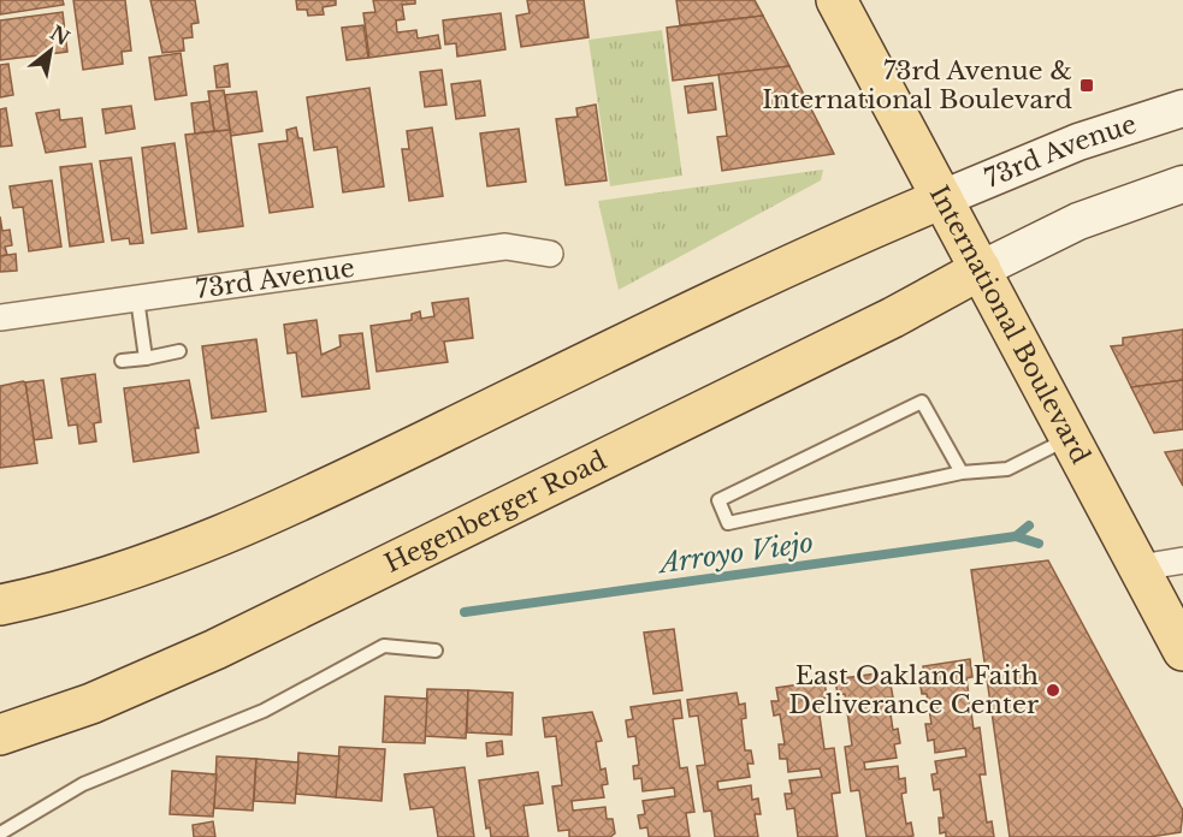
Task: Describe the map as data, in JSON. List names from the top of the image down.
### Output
{
  "streets": {
    "main road": ["73rd Avenue", "International Boulevard", "Hegenberger Road"]
  },
  "crossings": [
    ["73rd Avenue", "International Boulevard"],
    ["International Boulevard", "Hegenberger Road"]
  ],
  "water": ["Arroyo Viejo"],
  "places": {
    "transit": ["73rd Avenue & International Boulevard"],
    "other": ["East Oakland Faith Deliverance Center"]
  },
  "north": "top right"
}
